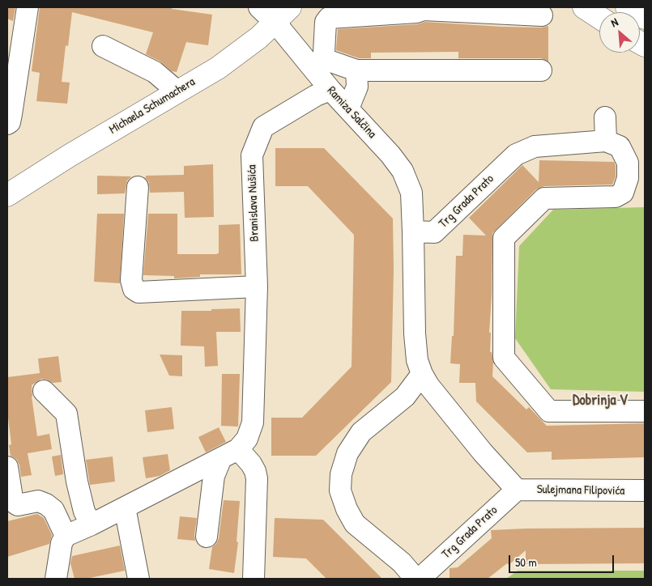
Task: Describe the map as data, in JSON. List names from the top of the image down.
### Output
{
  "streets": {
    "main road": ["Michaela Schumachera"],
    "street": [
      "Ramiza Salčina",
      "Trg Grada Prato",
      "Branislava Nušića",
      "Sulejmana Filipovića"
    ]
  },
  "crossings": [
    ["Michaela Schumachera", "Ramiza Salčina"],
    ["Ramiza Salčina", "Trg Grada Prato"],
    ["Ramiza Salčina", "Branislava Nušića"],
    ["Trg Grada Prato", "Sulejmana Filipovića"]
  ],
  "districts": ["Dobrinja V"],
  "scale_bar": "50 m",
  "north": "top left"
}
